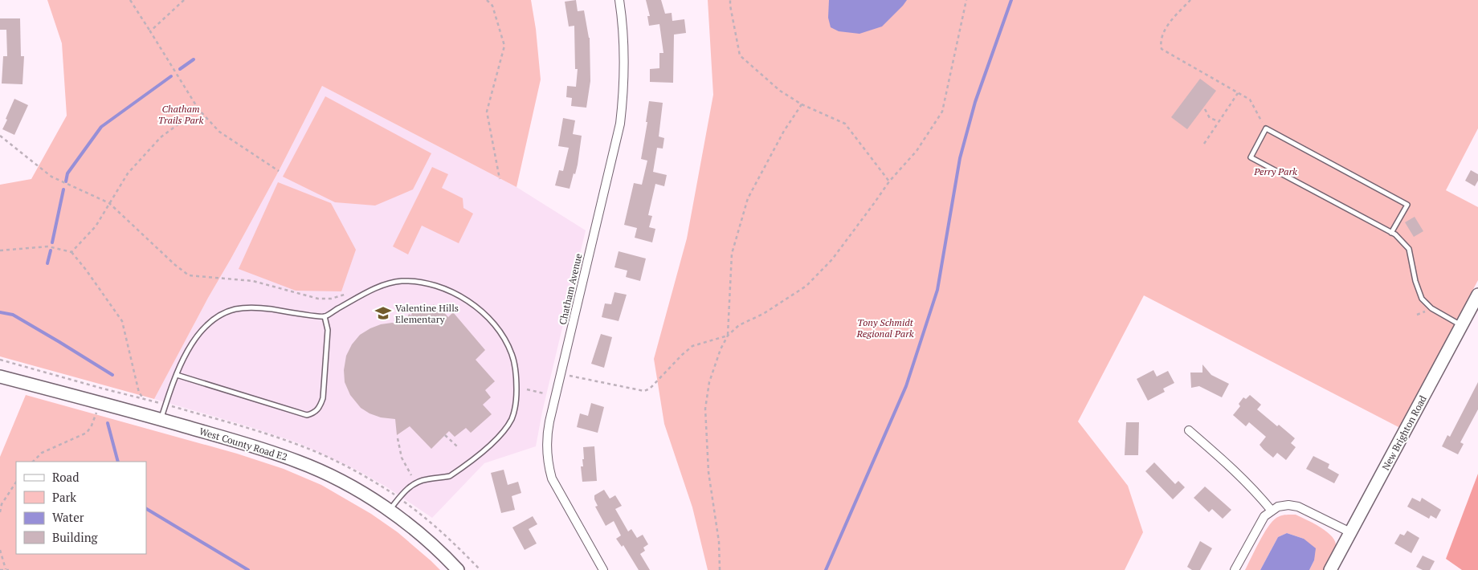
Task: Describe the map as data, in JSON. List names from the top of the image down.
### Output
{
  "streets": {
    "street": ["Chatham Avenue", "New Brighton Road", "West County Road E2"]
  },
  "parks": ["Chatham Trails Park", "Perry Park", "Tony Schmidt Regional Park"],
  "places": {
    "school or university": ["Valentine Hills Elementary"]
  },
  "legend": [
    "Road",
    "Park",
    "Water",
    "Building"
  ]
}
